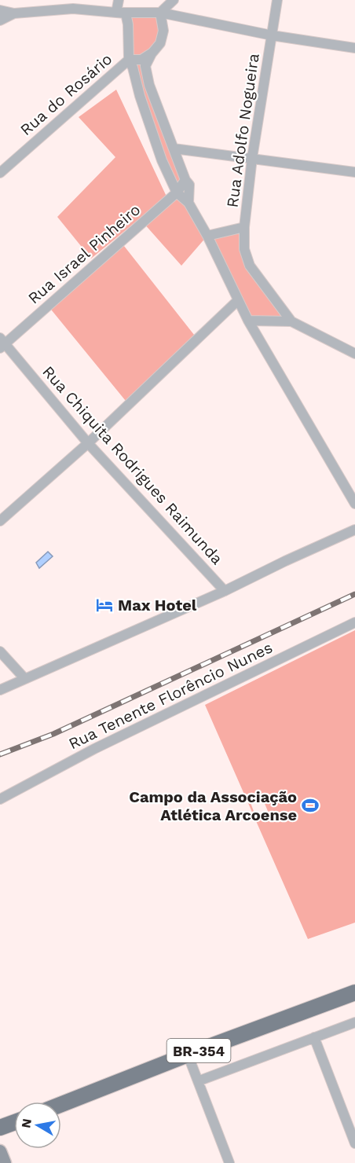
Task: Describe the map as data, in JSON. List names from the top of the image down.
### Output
{
  "streets": {
    "main road": ["BR-354"],
    "street": [
      "Rua do Rosário",
      "Rua Adolfo Nogueira",
      "Rua Israel Pinheiro",
      "Rua Chiquita Rodrigues Raimunda",
      "Rua Tenente Florêncio Nunes"
    ]
  },
  "crossings": [
    ["Rua Israel Pinheiro", "Rua Chiquita Rodrigues Raimunda"]
  ],
  "places": {
    "hotel": ["Max Hotel"],
    "sports": ["Campo da Associação Atlética Arcoense"]
  },
  "north": "left"
}
